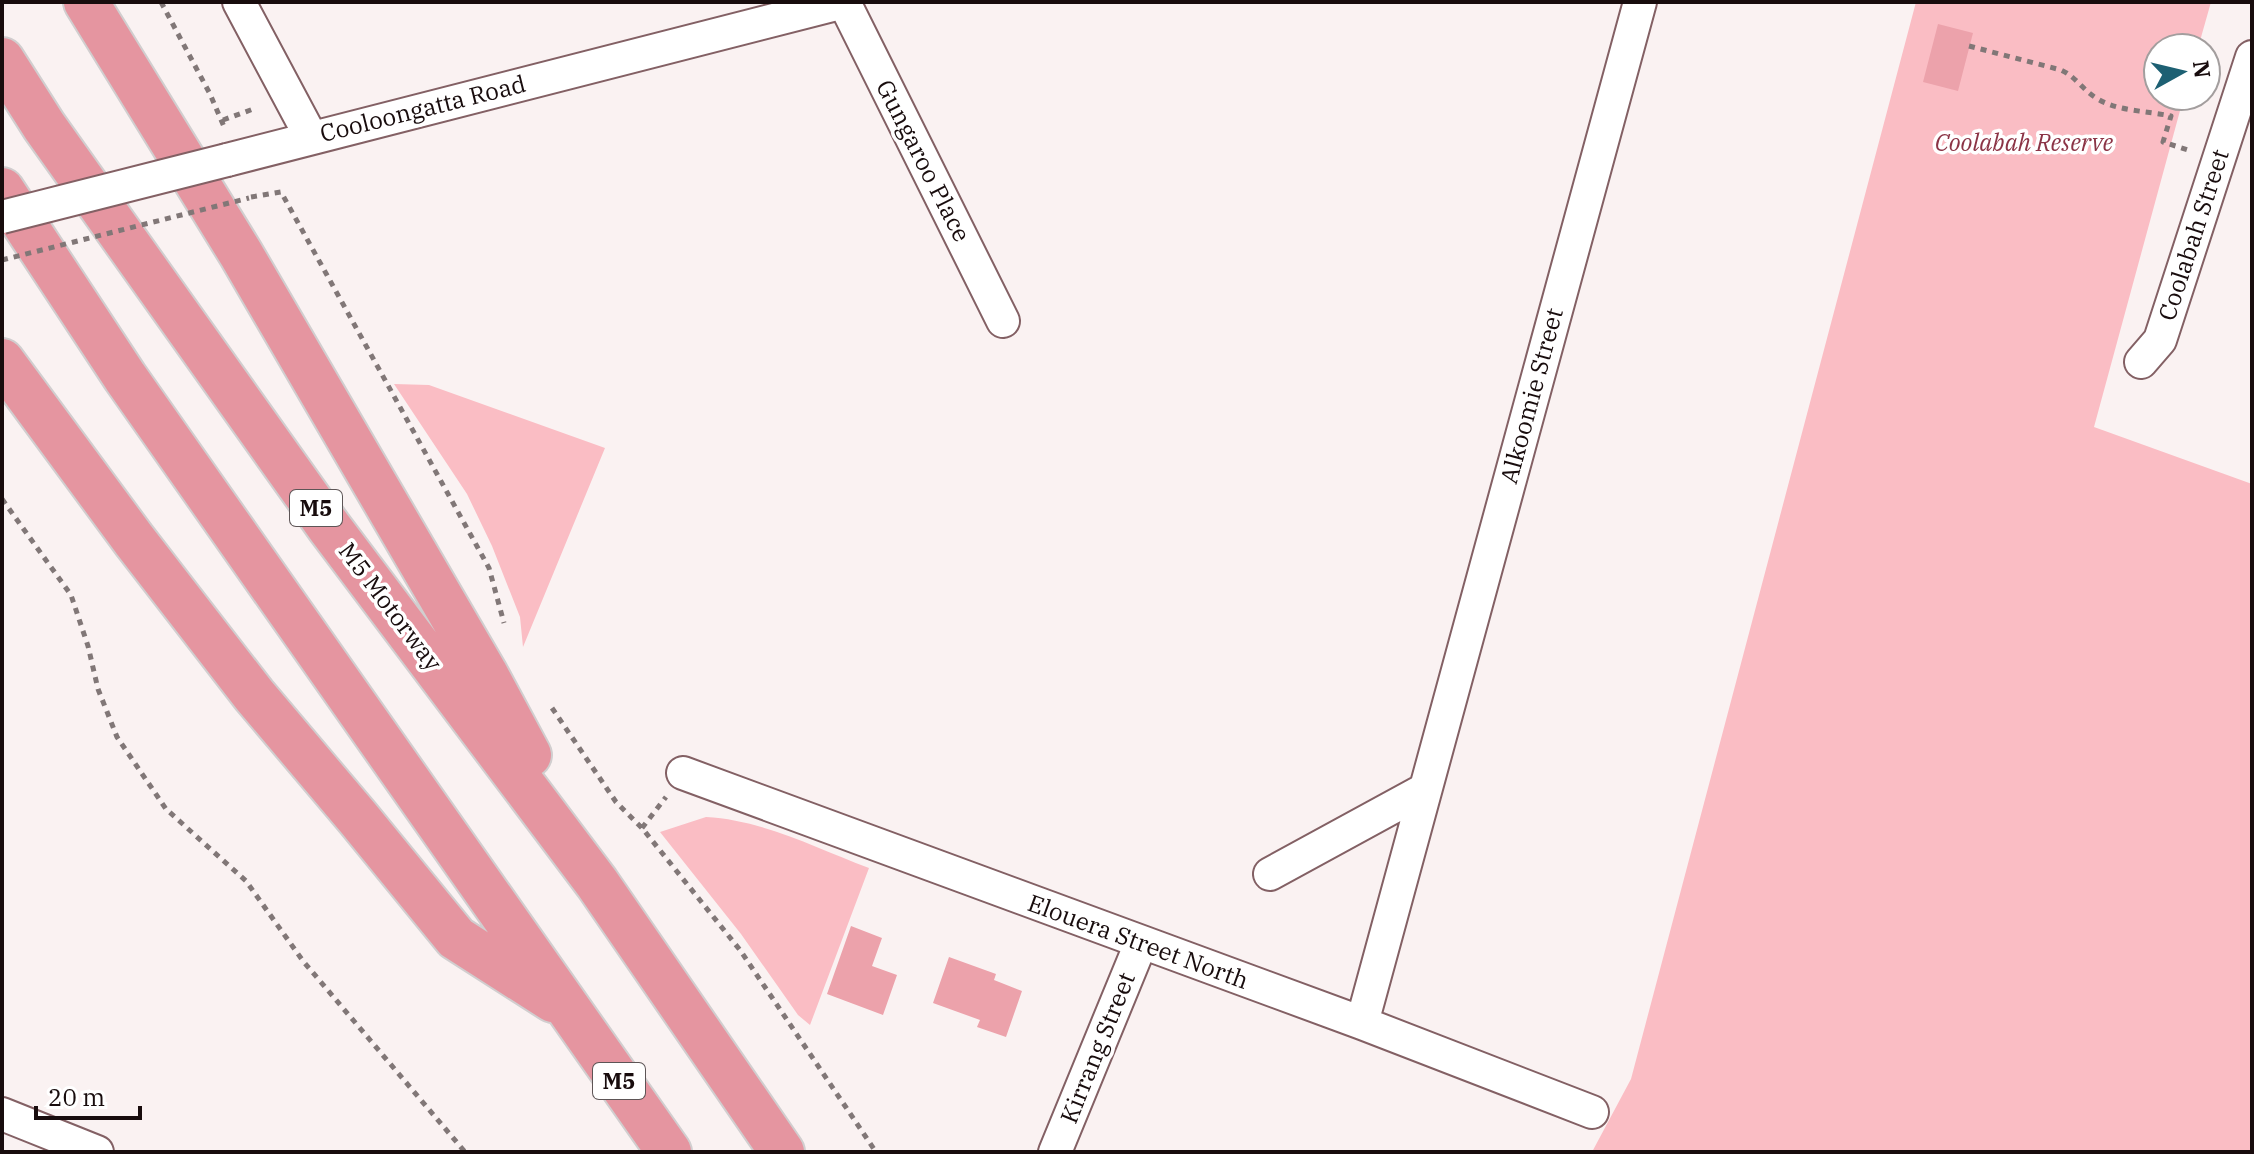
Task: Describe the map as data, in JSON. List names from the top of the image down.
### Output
{
  "streets": {
    "highway": ["M5", "M5 Motorway"],
    "street": [
      "Cooloongatta Road",
      "Gungaroo Place",
      "Coolabah Street",
      "Alkoomie Street",
      "Elouera Street North",
      "Kirrang Street"
    ]
  },
  "crossings": [
    ["Cooloongatta Road", "Gungaroo Place"],
    ["Alkoomie Street", "Elouera Street North"],
    ["Elouera Street North", "Kirrang Street"]
  ],
  "parks": ["Coolabah Reserve"],
  "scale_bar": "20 m",
  "north": "right"
}
